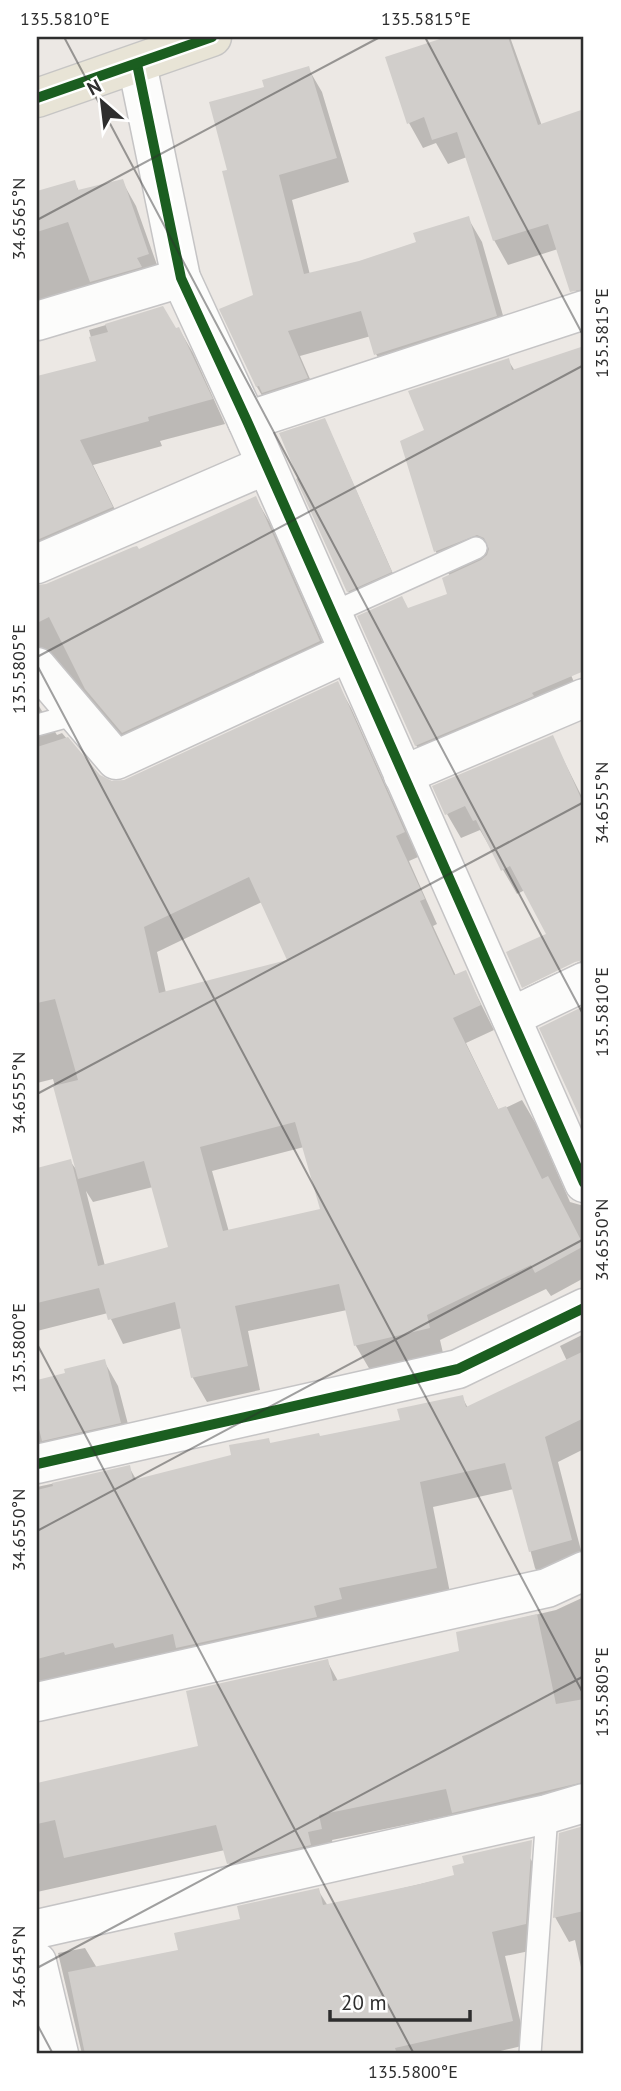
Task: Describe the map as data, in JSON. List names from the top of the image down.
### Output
{
  "scale_bar": "20 m",
  "north": "top left",
  "coordinates": [
    "135.5810°E",
    "135.5815°E",
    "34.6565°N",
    "135.5805°E",
    "34.6555°N",
    "34.6550°N",
    "135.5800°E",
    "34.6545°N"
  ]
}
